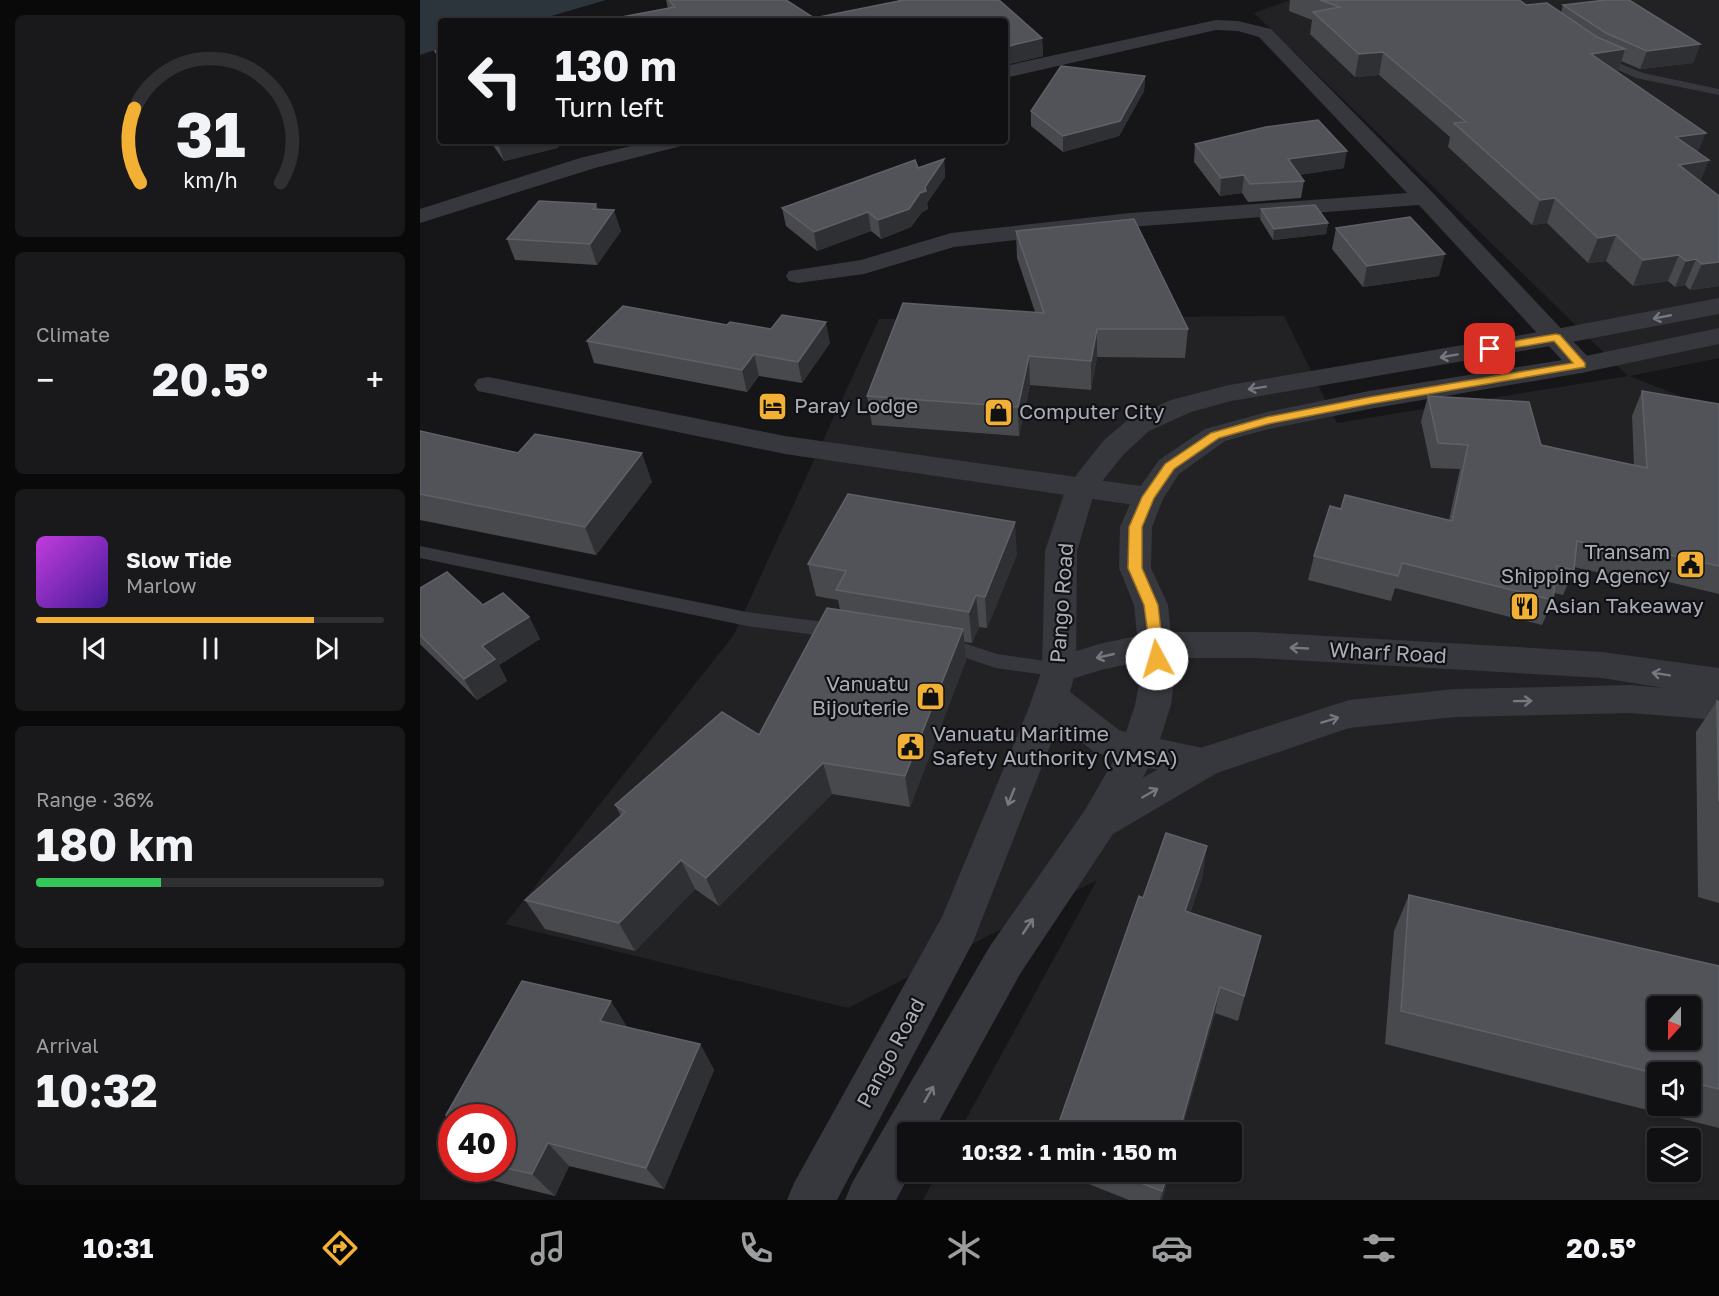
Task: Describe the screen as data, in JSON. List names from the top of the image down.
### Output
{
  "streets": {
    "street": ["Pango Road", "Wharf Road"]
  },
  "crossings": [
    ["Pango Road", "Wharf Road"]
  ],
  "places": {
    "hotel": ["Paray Lodge"],
    "shop": ["Computer City", "Vanuatu Bijouterie"],
    "public building": ["Transam Shipping Agency", "Vanuatu Maritime Safety Authority (VMSA)"],
    "restaurant": ["Asian Takeaway"]
  },
  "north": "bottom",
  "page": {
    "turn": ["130 m", "Turn left"],
    "tile": [
      "Climate",
      ["Range · 36%", "180 km"],
      ["Arrival", "10:32"]
    ],
    "heat": ["−", "20.5°", "+"],
    "song": ["Slow Tide", "Marlow"],
    "limit": "40",
    "trip": "10:32 · 1 min · 150 m",
    "tabs": ["10:31", "20.5°"],
    "gauge": ["31", "km/h"]
  }
}
